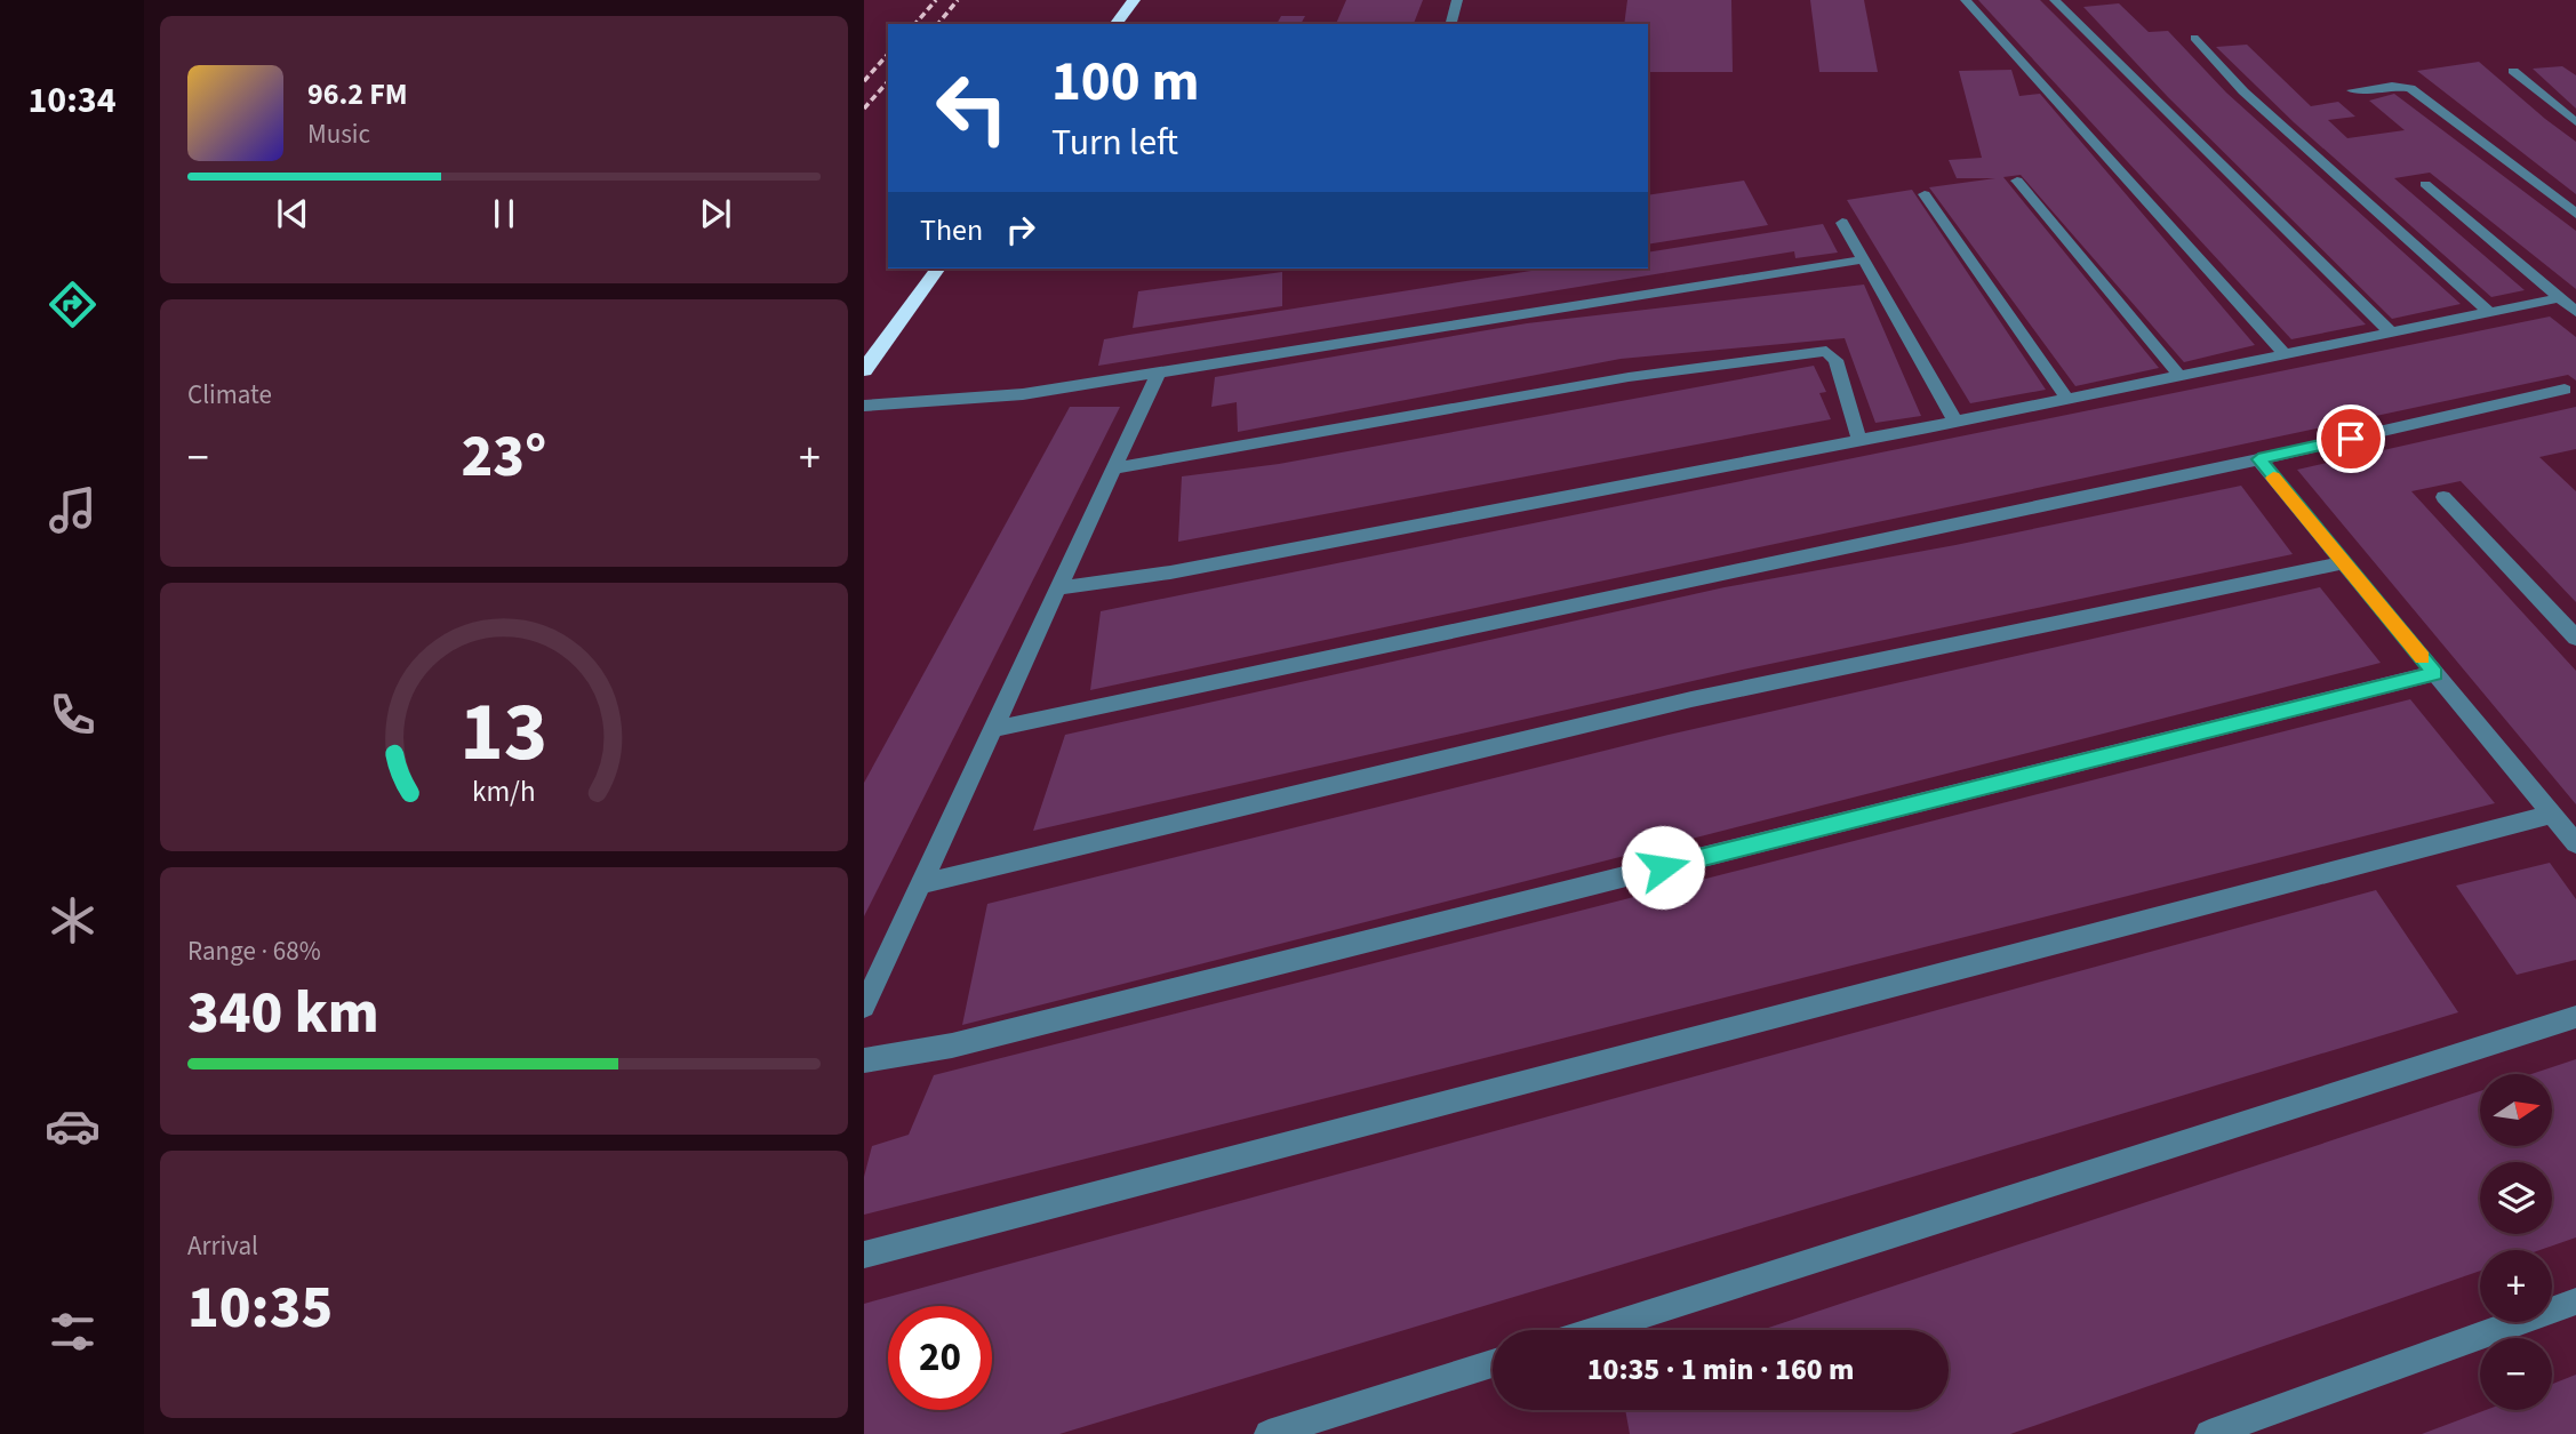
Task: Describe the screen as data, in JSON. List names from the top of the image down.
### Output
{
  "north": "right",
  "page": {
    "tabs": "10:34",
    "turn": ["100 m", "Turn left"],
    "song": ["96.2 FM", "Music"],
    "then": "Then",
    "tile": [
      "Climate",
      ["Range · 68%", "340 km"],
      ["Arrival", "10:35"]
    ],
    "heat": ["−", "23°", "+"],
    "map_buttons": ["+", "−"],
    "limit": "20",
    "trip": "10:35 · 1 min · 160 m",
    "gauge": ["13", "km/h"]
  }
}
